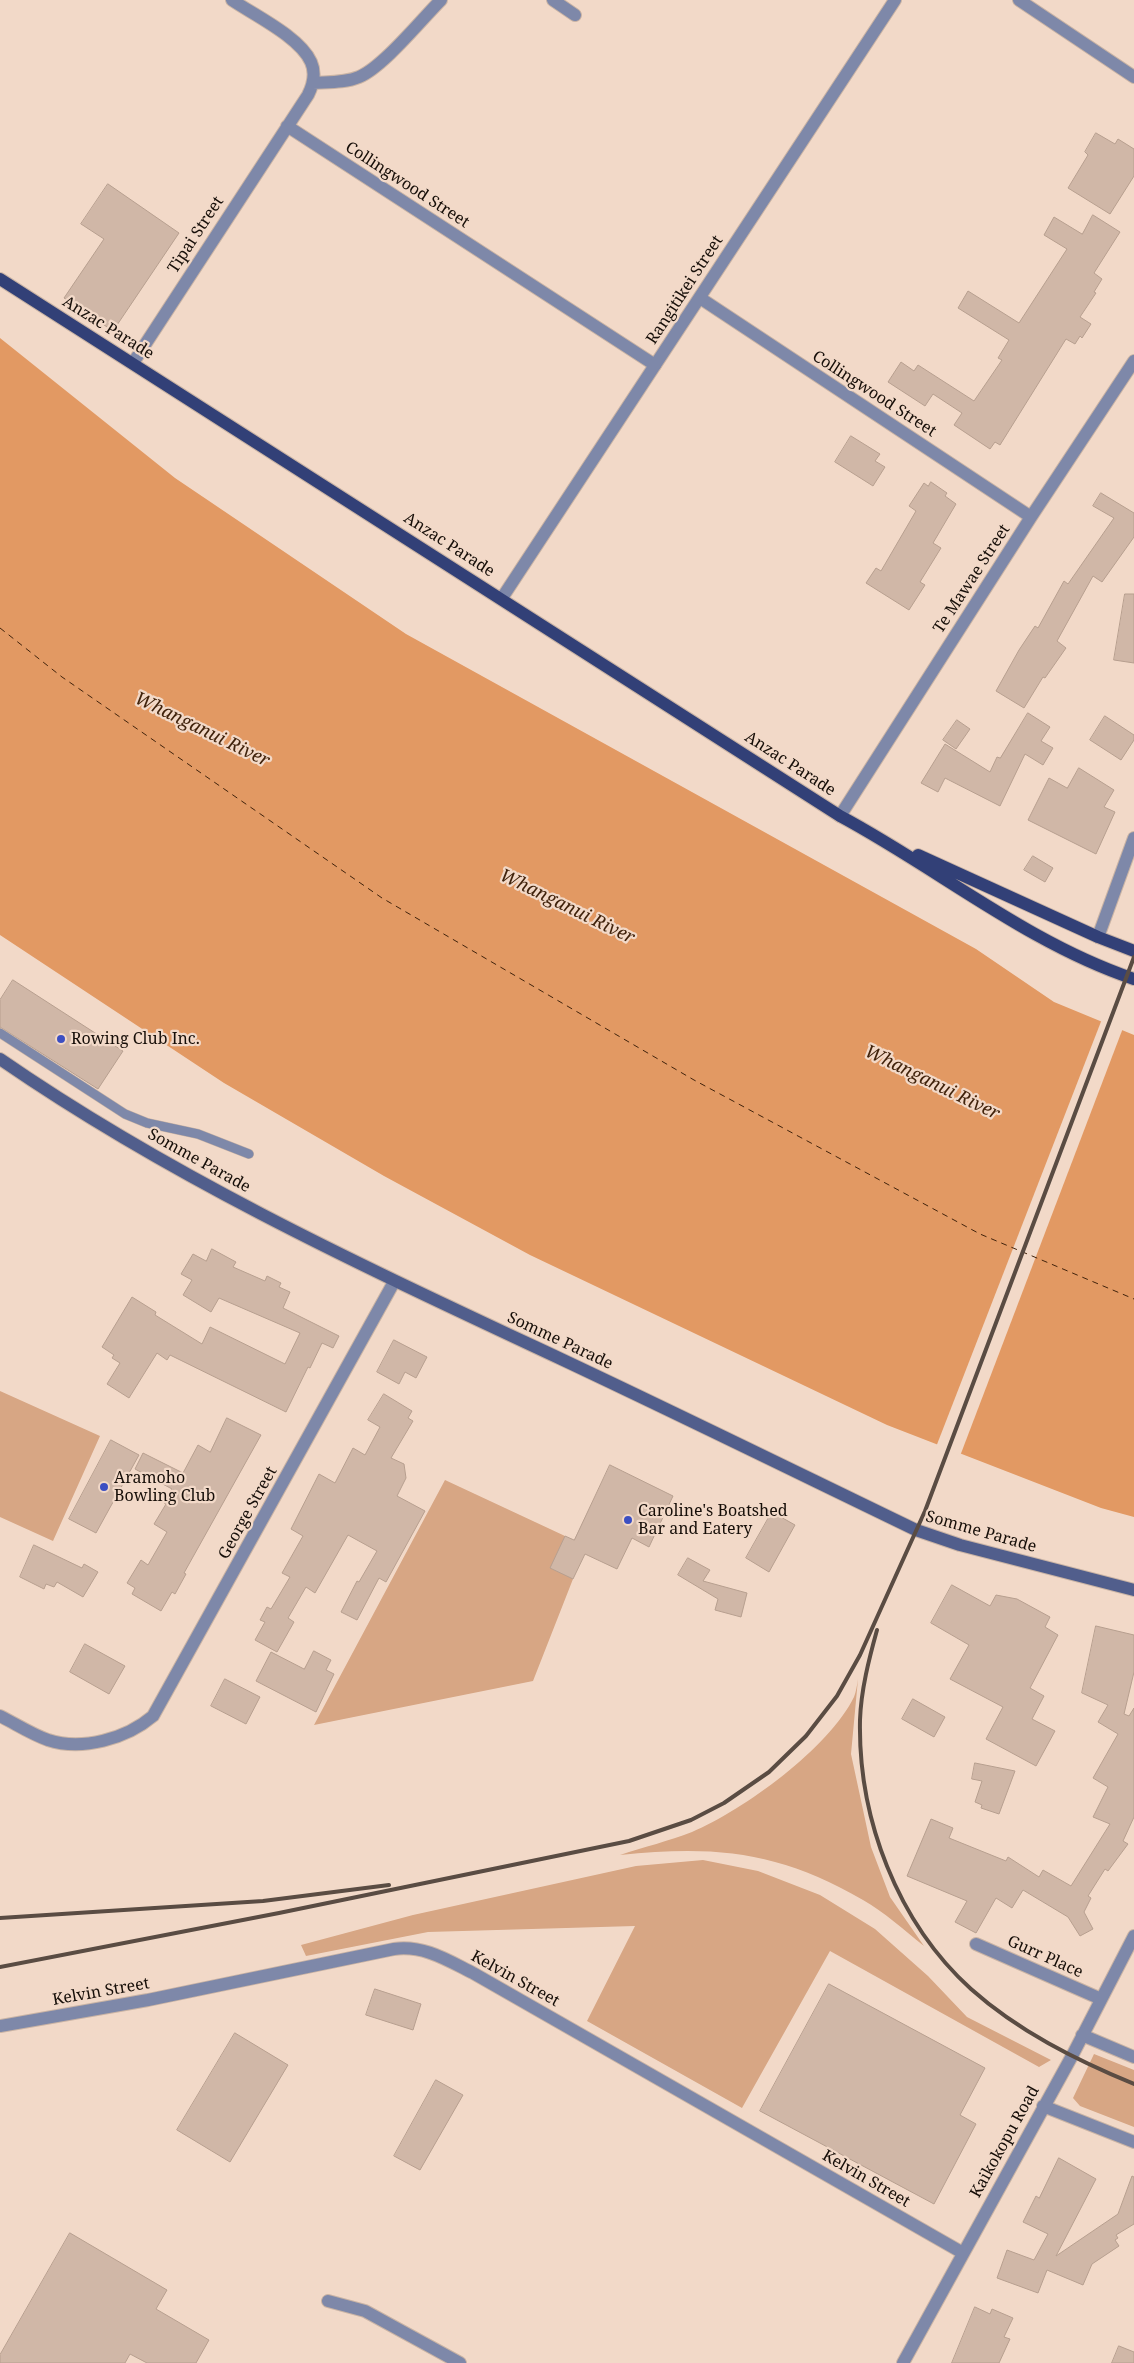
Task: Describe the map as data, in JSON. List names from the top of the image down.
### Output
{
  "streets": {
    "main road": ["Anzac Parade", "Somme Parade"],
    "street": [
      "Collingwood Street",
      "Tipai Street",
      "Rangitikei Street",
      "Te Mawae Street",
      "George Street",
      "Gurr Place",
      "Kelvin Street",
      "Kaikokopu Road"
    ]
  },
  "crossings": [
    ["Collingwood Street", "Tipai Street"],
    ["Collingwood Street", "Rangitikei Street"],
    ["Collingwood Street", "Te Mawae Street"],
    ["Tipai Street", "Anzac Parade"],
    ["Rangitikei Street", "Anzac Parade"],
    ["Anzac Parade", "Te Mawae Street"],
    ["Somme Parade", "George Street"],
    ["Gurr Place", "Kaikokopu Road"],
    ["Kelvin Street", "Kaikokopu Road"]
  ],
  "water": ["Whanganui River"],
  "places": ["Rowing Club Inc.", "Aramoho Bowling Club", "Caroline's Boatshed Bar and Eatery"]
}
